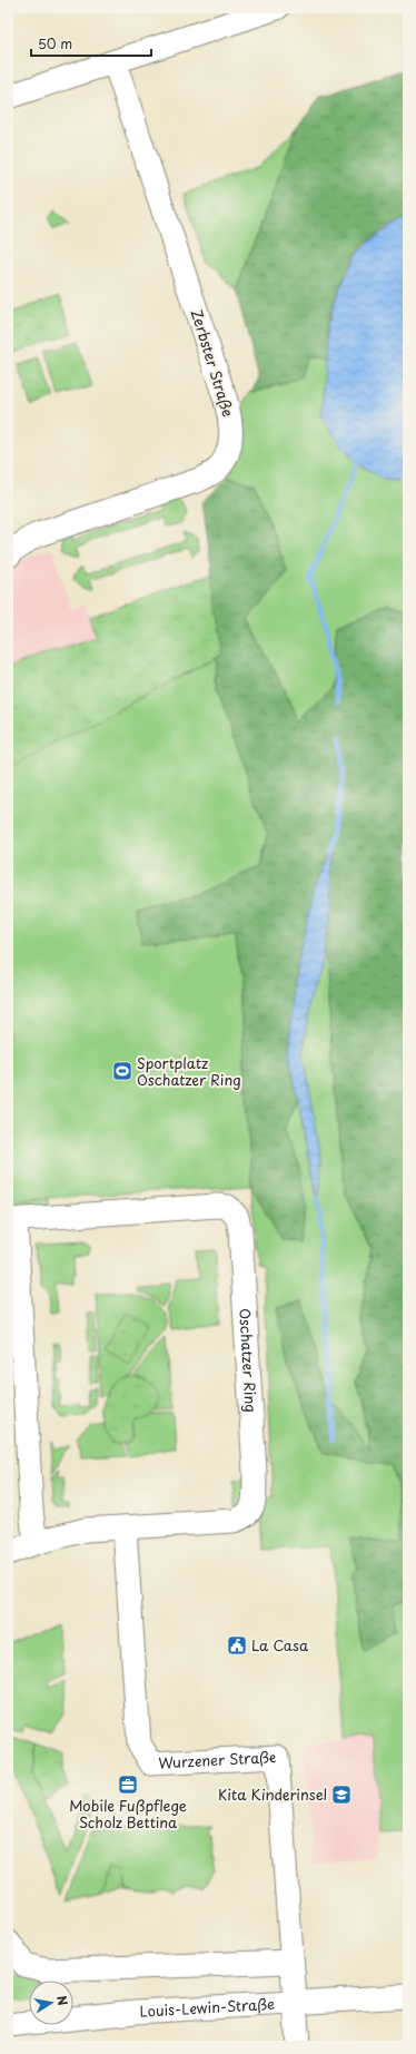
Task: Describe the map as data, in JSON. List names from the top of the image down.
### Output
{
  "streets": {
    "street": [
      "Zerbster Straße",
      "Oschatzer Ring",
      "Wurzener Straße",
      "Louis-Lewin-Straße"
    ]
  },
  "crossings": [
    ["Oschatzer Ring", "Wurzener Straße"],
    ["Wurzener Straße", "Louis-Lewin-Straße"]
  ],
  "places": {
    "sports": ["Sportplatz Oschatzer Ring"],
    "public building": ["La Casa"],
    "office": ["Mobile Fußpflege Scholz Bettina"],
    "school or university": ["Kita Kinderinsel"]
  },
  "scale_bar": "50 m",
  "north": "right"
}
